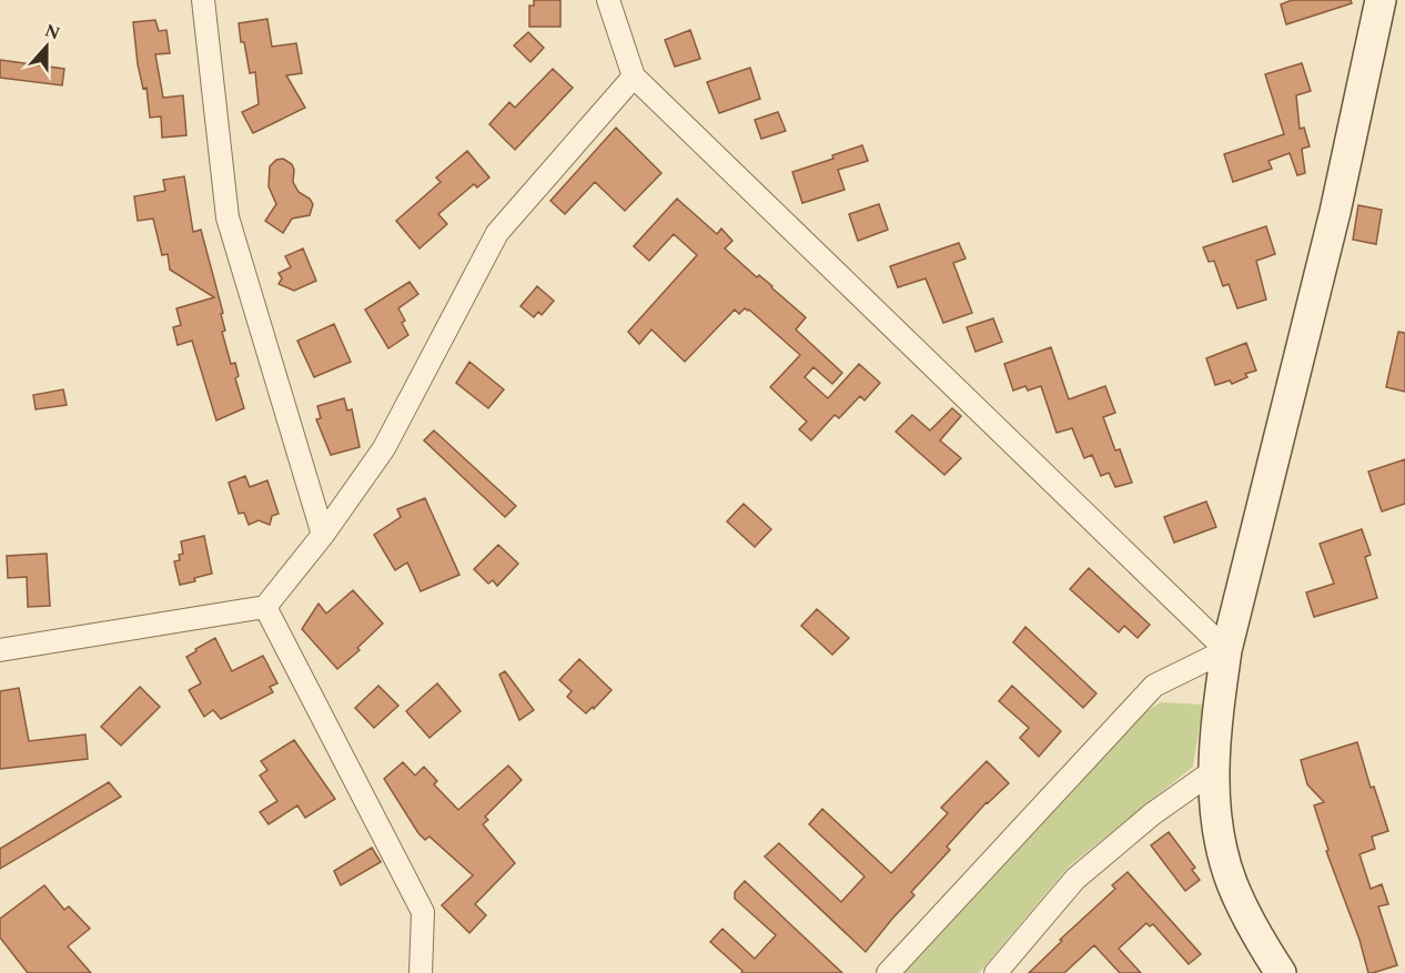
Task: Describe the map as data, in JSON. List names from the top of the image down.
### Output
{
  "north": "top"
}
